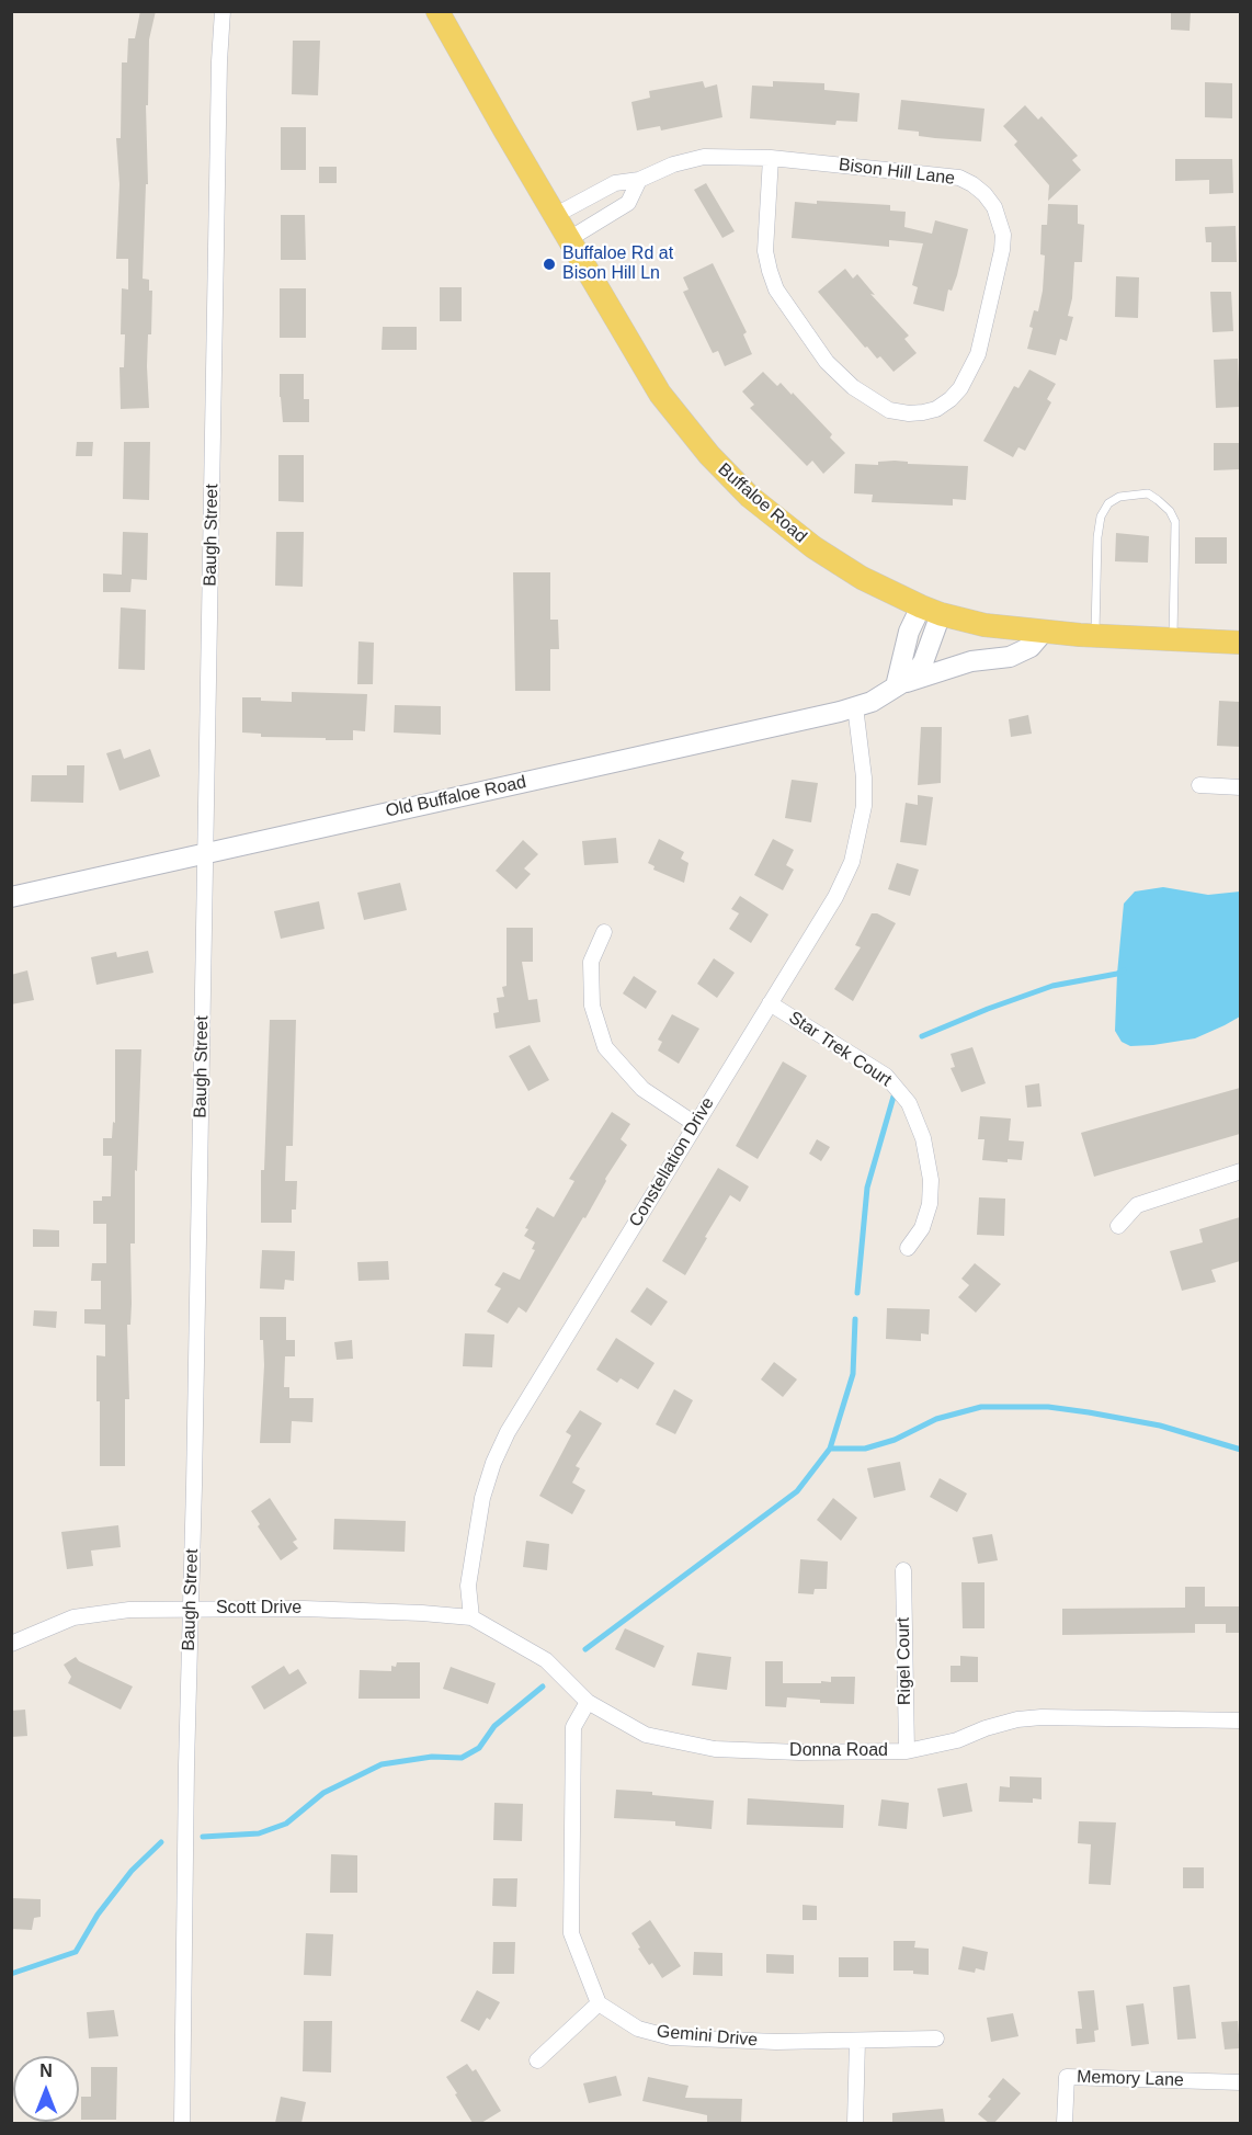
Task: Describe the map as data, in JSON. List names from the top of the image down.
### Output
{
  "streets": {
    "main road": ["Buffaloe Road"],
    "street": [
      "Bison Hill Lane",
      "Baugh Street",
      "Old Buffaloe Road",
      "Star Trek Court",
      "Constellation Drive",
      "Scott Drive",
      "Rigel Court",
      "Donna Road",
      "Gemini Drive",
      "Memory Lane"
    ]
  },
  "crossings": [
    ["Bison Hill Lane", "Buffaloe Road"],
    ["Buffaloe Road", "Old Buffaloe Road"],
    ["Baugh Street", "Old Buffaloe Road"],
    ["Baugh Street", "Scott Drive"],
    ["Old Buffaloe Road", "Constellation Drive"],
    ["Star Trek Court", "Constellation Drive"],
    ["Constellation Drive", "Scott Drive"],
    ["Constellation Drive", "Donna Road"],
    ["Scott Drive", "Donna Road"],
    ["Rigel Court", "Donna Road"]
  ],
  "places": ["Buffaloe Rd at Bison Hill Ln"],
  "north": "top"
}
